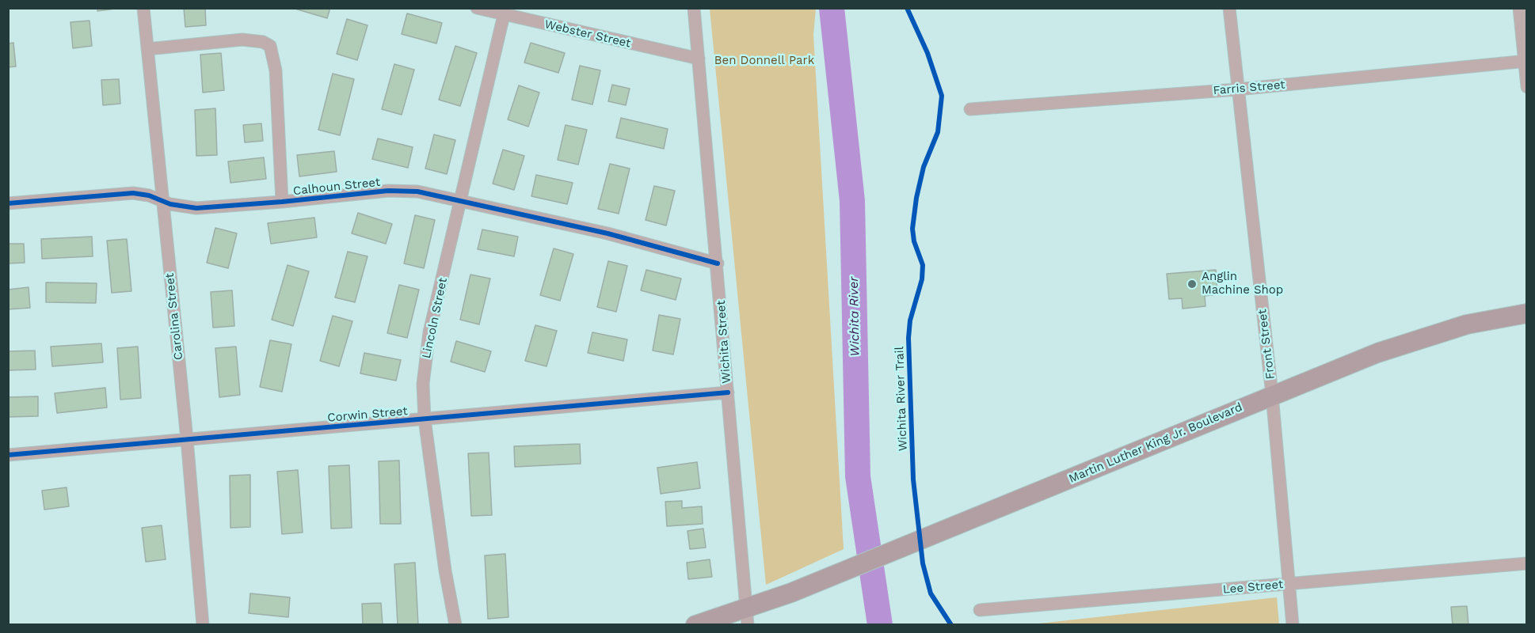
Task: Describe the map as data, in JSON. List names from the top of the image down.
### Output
{
  "streets": {
    "main road": ["Martin Luther King Jr. Boulevard"],
    "street": [
      "Webster Street",
      "Farris Street",
      "Calhoun Street",
      "Carolina Street",
      "Lincoln Street",
      "Wichita Street",
      "Front Street",
      "Corwin Street",
      "Lee Street"
    ],
    "cycle path": ["Wichita River Trail"]
  },
  "crossings": [
    ["Webster Street", "Lincoln Street"],
    ["Webster Street", "Wichita Street"],
    ["Farris Street", "Front Street"],
    ["Calhoun Street", "Carolina Street"],
    ["Calhoun Street", "Lincoln Street"],
    ["Calhoun Street", "Wichita Street"],
    ["Carolina Street", "Corwin Street"],
    ["Lincoln Street", "Corwin Street"],
    ["Wichita Street", "Corwin Street"],
    ["Wichita Street", "Martin Luther King Jr. Boulevard"],
    ["Front Street", "Martin Luther King Jr. Boulevard"],
    ["Front Street", "Lee Street"]
  ],
  "water": ["Wichita River"],
  "parks": ["Ben Donnell Park"],
  "places": ["Anglin Machine Shop"]
}
